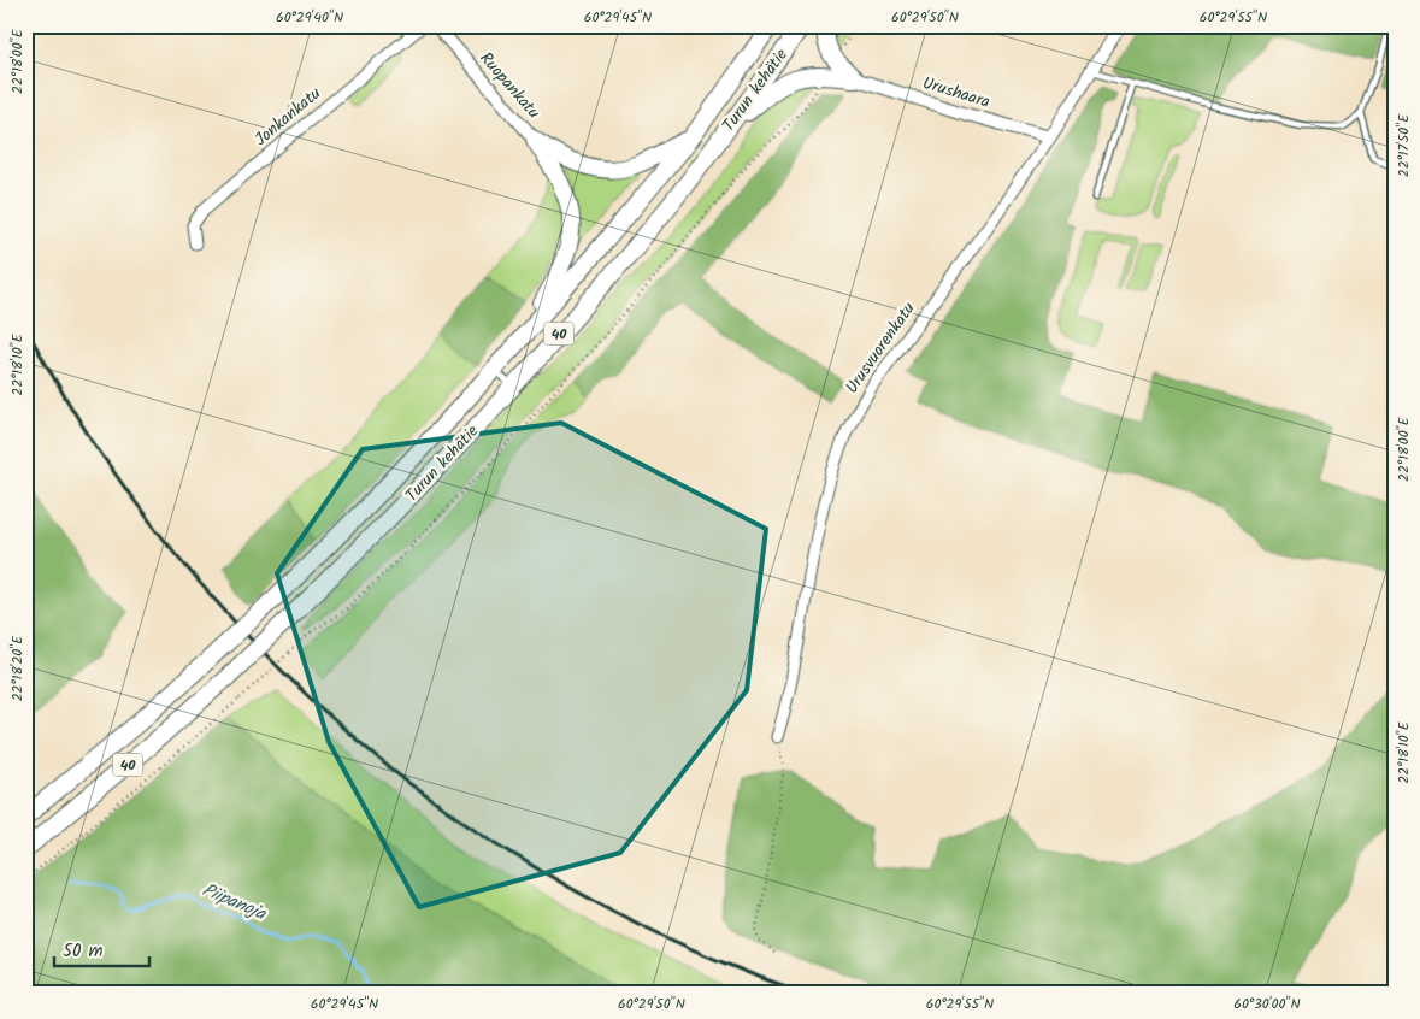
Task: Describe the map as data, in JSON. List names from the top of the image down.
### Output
{
  "streets": {
    "highway": ["Turun kehätie", "40"],
    "street": [
      "Ruopankatu",
      "Urushaara",
      "Jonkankatu",
      "Urusvuorenkatu"
    ]
  },
  "crossings": [
    ["Urushaara", "Urusvuorenkatu"]
  ],
  "water": ["Piipanoja"],
  "scale_bar": "50 m",
  "coordinates": [
    "60°29'40\"N",
    "60°29'45\"N",
    "60°29'50\"N",
    "60°29'55\"N",
    "22°18'00\"E",
    "22°17'50\"E",
    "22°18'10\"E",
    "22°18'20\"E",
    "60°30'00\"N"
  ]
}
